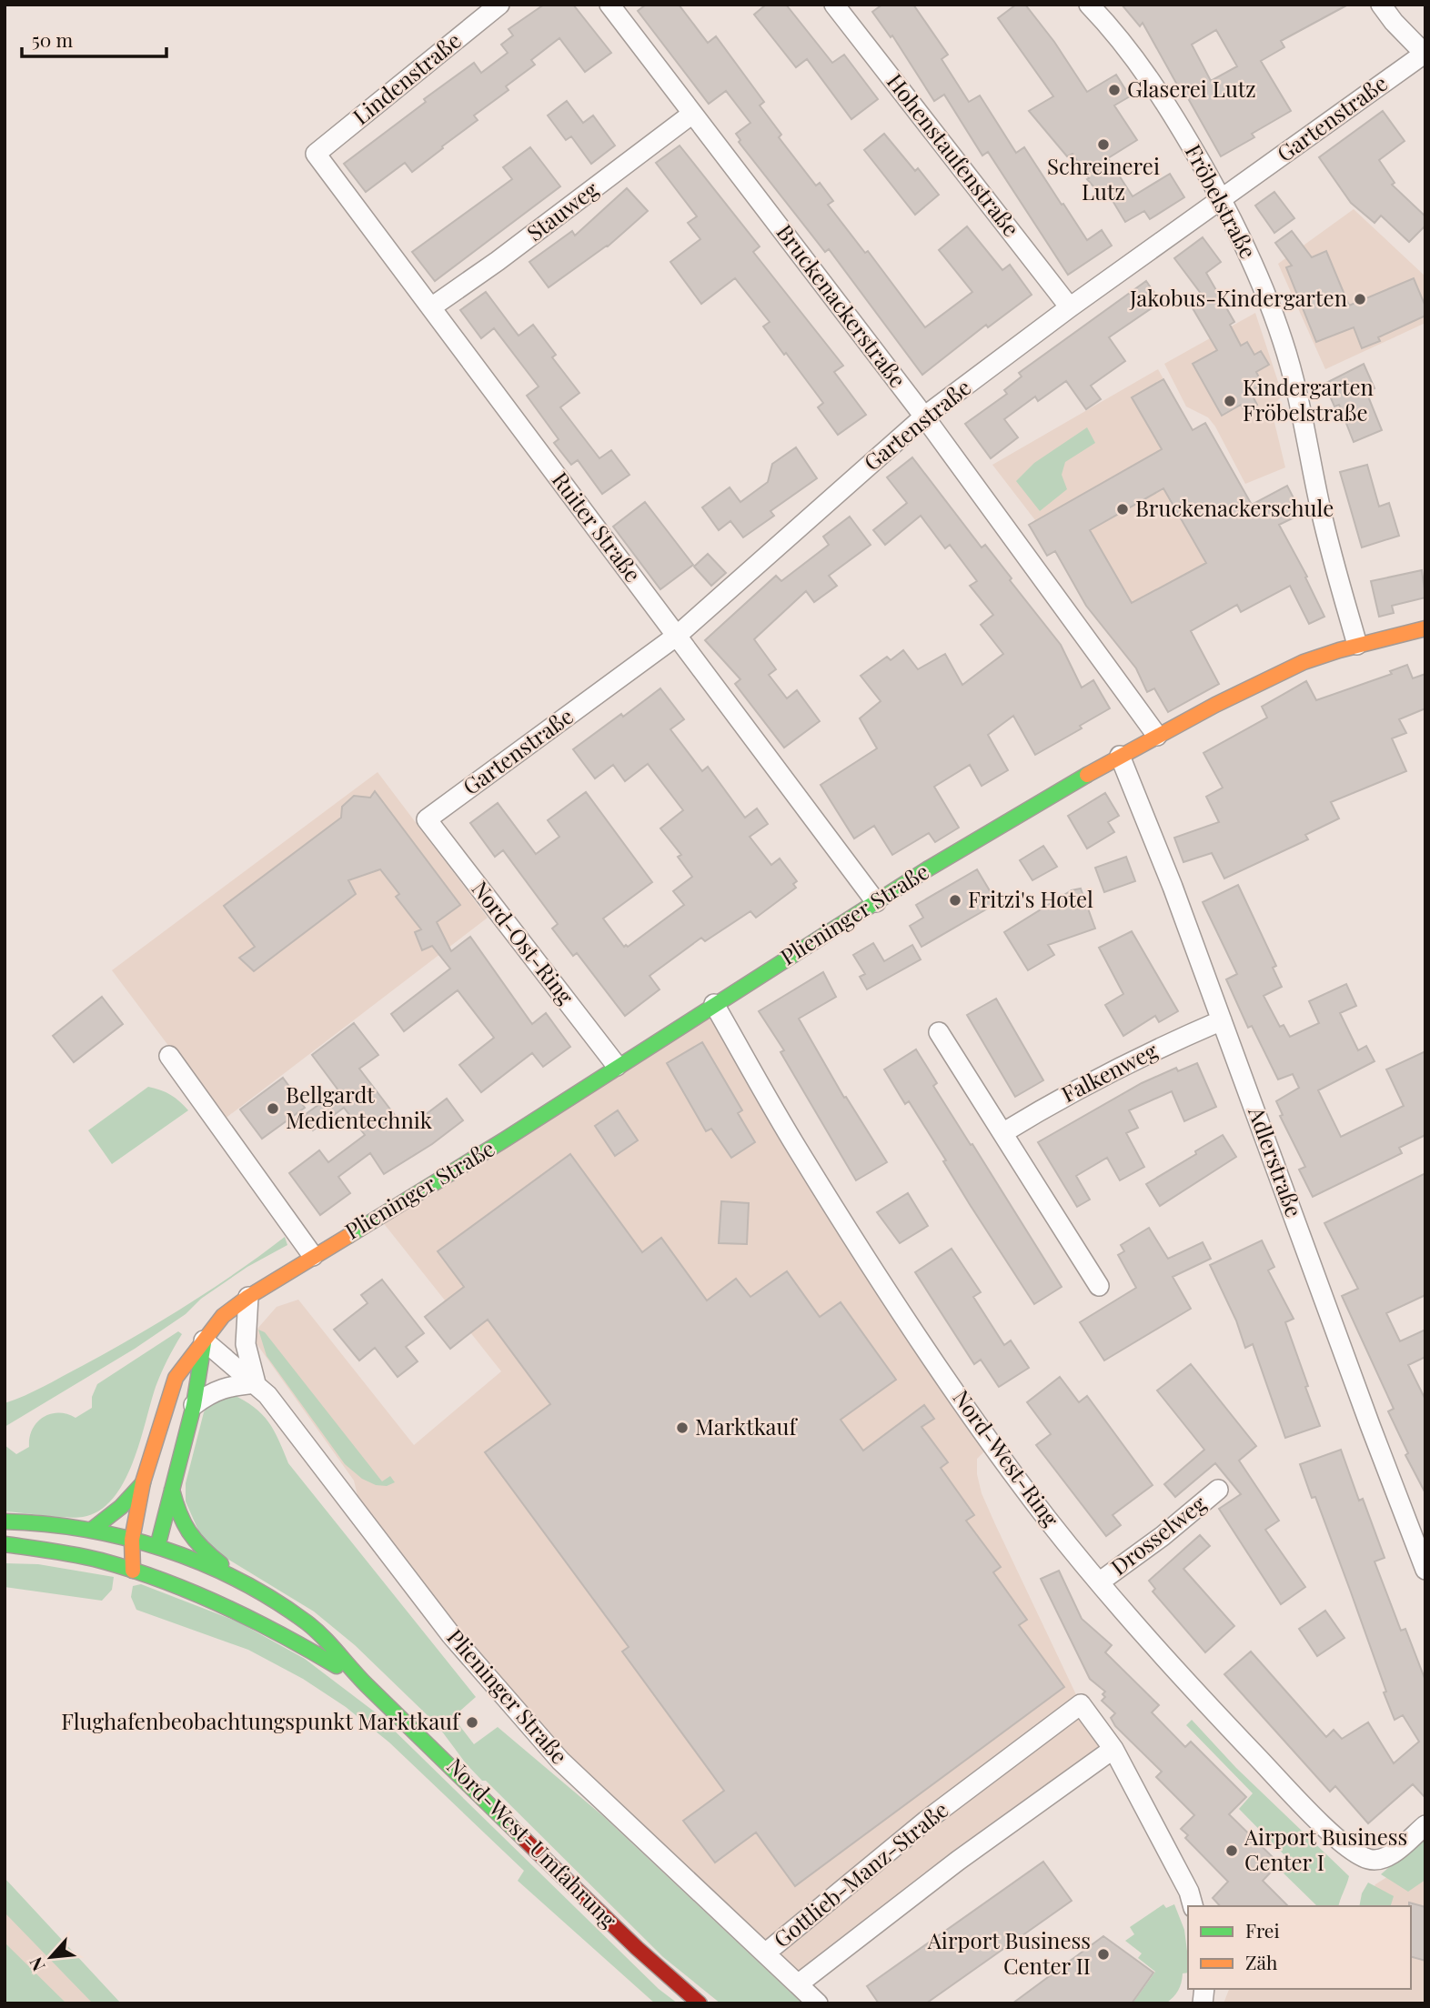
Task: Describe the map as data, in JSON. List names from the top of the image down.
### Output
{
  "streets": {
    "main road": ["Plieninger Straße", "Nord-West-Umfahrung"],
    "street": [
      "Lindenstraße",
      "Gartenstraße",
      "Hohenstaufenstraße",
      "Fröbelstraße",
      "Stauweg",
      "Bruckenackerstraße",
      "Ruiter Straße",
      "Nord-Ost-Ring",
      "Falkenweg",
      "Adlerstraße",
      "Nord-West-Ring",
      "Drosselweg",
      "Gottlieb-Manz-Straße"
    ]
  },
  "crossings": [
    ["Lindenstraße", "Ruiter Straße"],
    ["Gartenstraße", "Hohenstaufenstraße"],
    ["Gartenstraße", "Fröbelstraße"],
    ["Gartenstraße", "Bruckenackerstraße"],
    ["Gartenstraße", "Ruiter Straße"],
    ["Gartenstraße", "Nord-Ost-Ring"],
    ["Fröbelstraße", "Plieninger Straße"],
    ["Stauweg", "Bruckenackerstraße"],
    ["Stauweg", "Ruiter Straße"],
    ["Bruckenackerstraße", "Plieninger Straße"],
    ["Ruiter Straße", "Plieninger Straße"],
    ["Plieninger Straße", "Nord-Ost-Ring"],
    ["Plieninger Straße", "Adlerstraße"],
    ["Plieninger Straße", "Nord-West-Ring"],
    ["Plieninger Straße", "Nord-West-Umfahrung"],
    ["Plieninger Straße", "Gottlieb-Manz-Straße"],
    ["Falkenweg", "Adlerstraße"],
    ["Nord-West-Ring", "Drosselweg"]
  ],
  "places": [
    "Glaserei Lutz",
    "Schreinerei Lutz",
    "Jakobus-Kindergarten",
    "Kindergarten Fröbelstraße",
    "Bruckenackerschule",
    "Fritzi's Hotel",
    "Bellgardt Medientechnik",
    "Marktkauf",
    "Flughafenbeobachtungspunkt Marktkauf",
    "Airport Business Center I",
    "Airport Business Center II"
  ],
  "legend": ["Frei", "Zäh"],
  "scale_bar": "50 m",
  "north": "bottom left"
}
